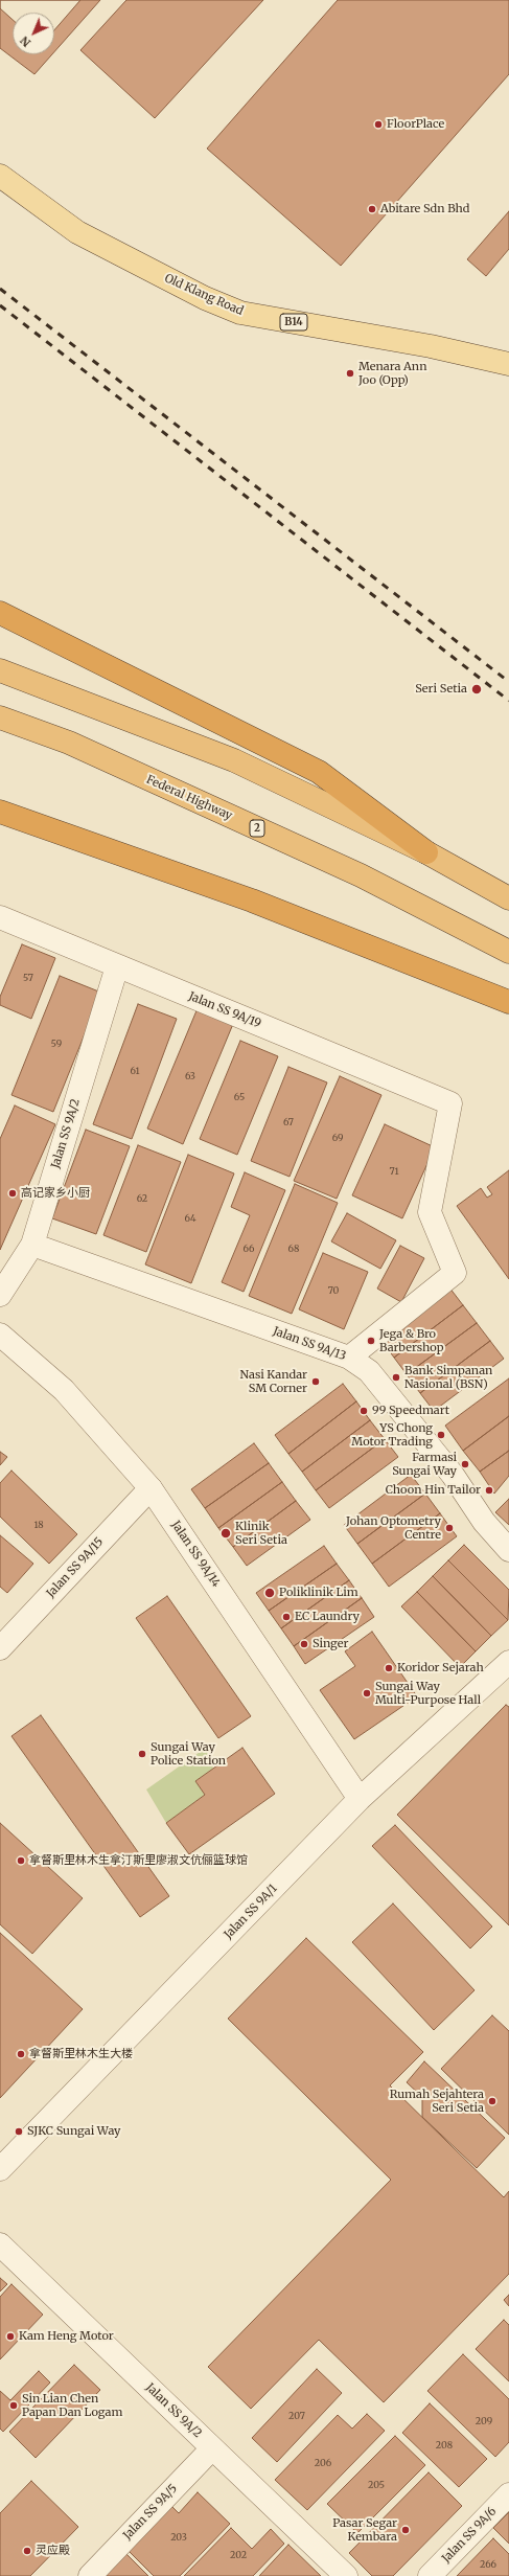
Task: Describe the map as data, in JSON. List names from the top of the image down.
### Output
{
  "streets": {
    "highway": ["Federal Highway", "2"],
    "main road": ["Old Klang Road", "B14"],
    "street": [
      "Jalan SS 9A/19",
      "Jalan SS 9A/2",
      "Jalan SS 9A/13",
      "Jalan SS 9A/14",
      "Jalan SS 9A/15",
      "Jalan SS 9A/1",
      "Jalan SS 9A/5",
      "Jalan SS 9A/6"
    ]
  },
  "crossings": [
    ["Jalan SS 9A/19", "Jalan SS 9A/2"],
    ["Jalan SS 9A/19", "Jalan SS 9A/13"],
    ["Jalan SS 9A/2", "Jalan SS 9A/13"],
    ["Jalan SS 9A/2", "Jalan SS 9A/5"],
    ["Jalan SS 9A/14", "Jalan SS 9A/15"],
    ["Jalan SS 9A/14", "Jalan SS 9A/1"]
  ],
  "places": [
    "FloorPlace",
    "Abitare Sdn Bhd",
    "Menara Ann Joo (Opp)",
    "Seri Setia",
    "高记家乡小厨",
    "Jega & Bro Barbershop",
    "Bank Simpanan Nasional (BSN)",
    "Nasi Kandar SM Corner",
    "99 Speedmart",
    "YS Chong Motor Trading",
    "Farmasi Sungai Way",
    "Choon Hin Tailor",
    "Johan Optometry Centre",
    "Klinik Seri Setia",
    "Poliklinik Lim",
    "EC Laundry",
    "Singer",
    "Koridor Sejarah",
    "Sungai Way Multi-Purpose Hall",
    "Sungai Way Police Station",
    "拿督斯里林木生拿汀斯里廖淑文伉俪篮球馆",
    "拿督斯里林木生大楼",
    "Rumah Sejahtera Seri Setia",
    "SJKC Sungai Way",
    "Kam Heng Motor",
    "Sin Lian Chen Papan Dan Logam",
    "Pasar Segar Kembara",
    "灵应殿"
  ],
  "house_numbers": [
    "57",
    "59",
    "61",
    "63",
    "65",
    "67",
    "69",
    "71",
    "62",
    "64",
    "66",
    "68",
    "70",
    "18",
    "207",
    "209",
    "208",
    "206",
    "205",
    "203",
    "202",
    "266"
  ],
  "north": "bottom left"
}
